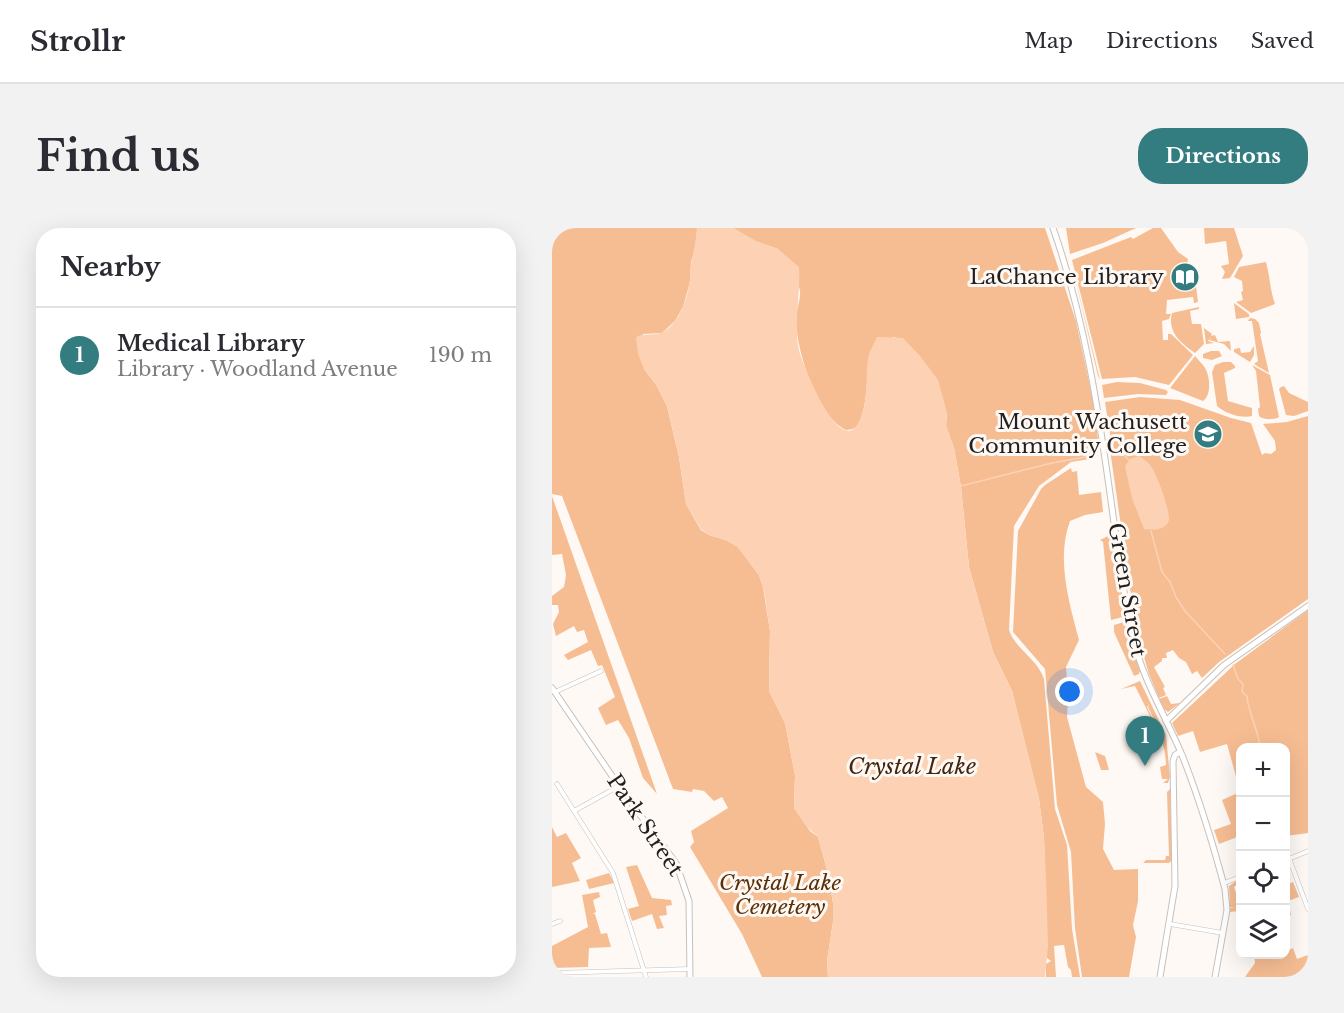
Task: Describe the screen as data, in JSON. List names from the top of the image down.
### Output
{
  "streets": {
    "street": ["Green Street", "Park Street"]
  },
  "water": ["Crystal Lake"],
  "parks": ["Crystal Lake Cemetery"],
  "places": {
    "library": ["LaChance Library"],
    "school or university": ["Mount Wachusett Community College"]
  },
  "page": {
    "header": "Strollr",
    "nav": ["Map", "Directions", "Saved"],
    "buttons": "Directions",
    "title": "Find us",
    "heading": "Nearby",
    "list": [
      {
        "mark": "1",
        "name": "Medical Library",
        "note": "Library · Woodland Avenue",
        "value": "190 m"
      }
    ],
    "pins": "1",
    "map_buttons": ["+", "−"]
  }
}
